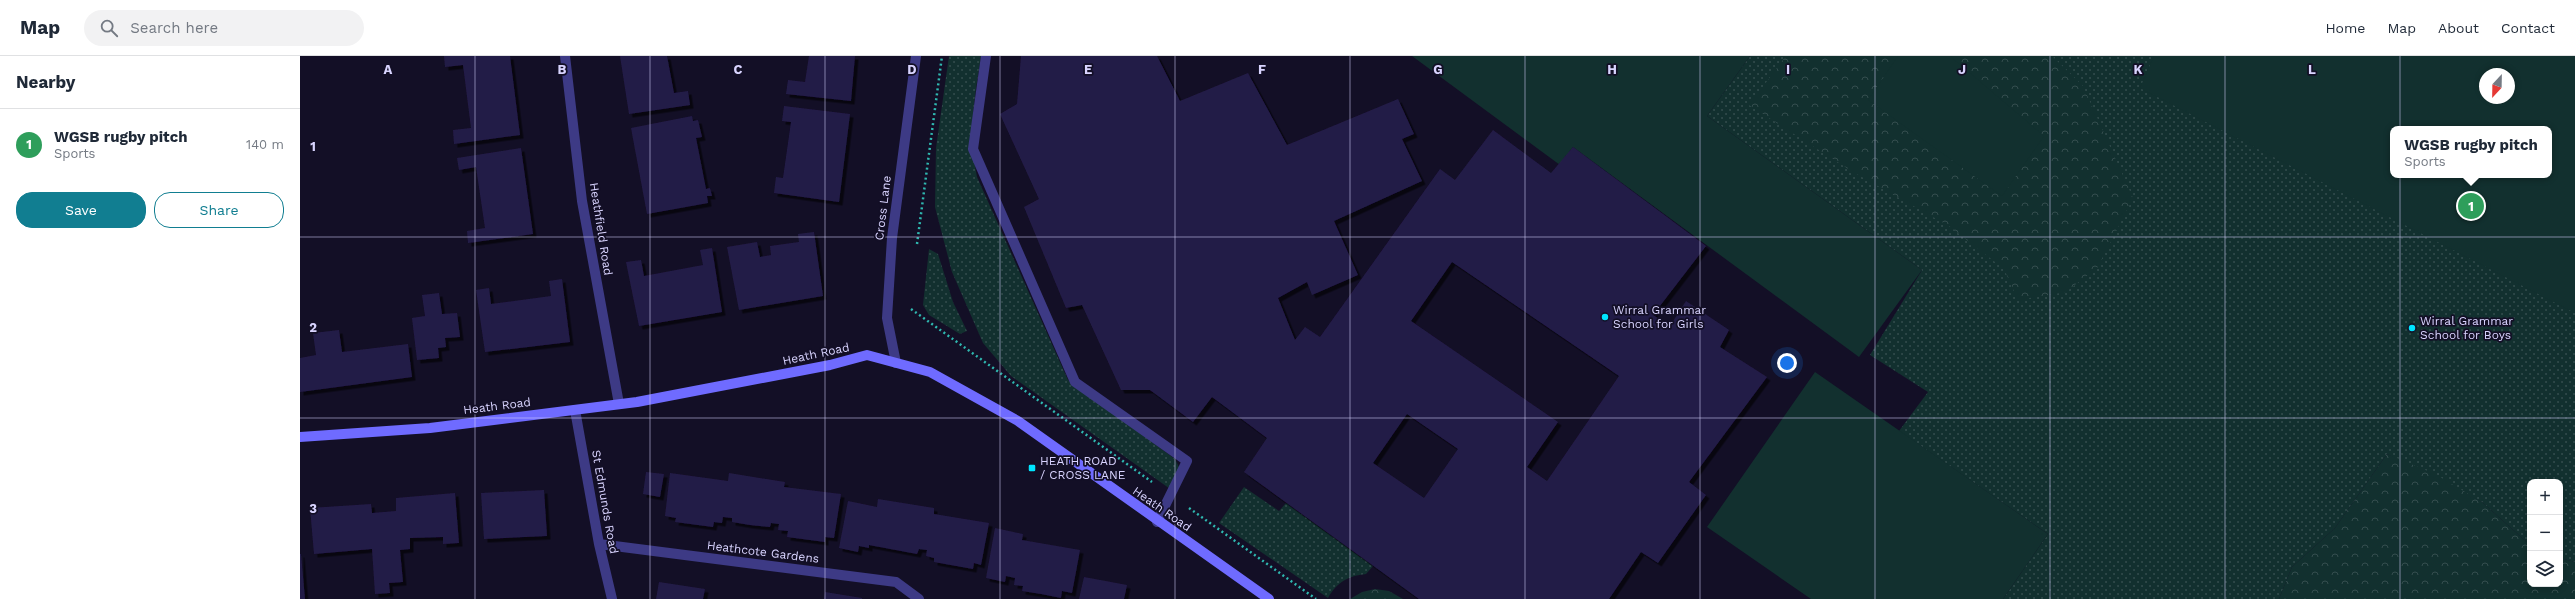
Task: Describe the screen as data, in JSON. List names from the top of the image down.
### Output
{
  "streets": {
    "street": [
      "Cross Lane",
      "Heathfield Road",
      "Heath Road",
      "St Edmunds Road",
      "Heathcote Gardens"
    ]
  },
  "crossings": [
    ["Cross Lane", "Heath Road"],
    ["Heathfield Road", "Heath Road"],
    ["Heath Road", "St Edmunds Road"],
    ["St Edmunds Road", "Heathcote Gardens"]
  ],
  "places": {
    "other": ["Wirral Grammar School for Girls", "Wirral Grammar School for Boys"],
    "transit": ["HEATH ROAD / CROSS LANE"]
  },
  "north": "bottom",
  "page": {
    "header": "Map",
    "search": "Search here",
    "nav": [
      "Home",
      "Map",
      "About",
      "Contact"
    ],
    "heading": "Nearby",
    "list": [
      {
        "mark": "1",
        "name": "WGSB rugby pitch",
        "note": "Sports",
        "value": "140 m"
      }
    ],
    "popup": ["WGSB rugby pitch", "Sports"],
    "buttons": ["Save", "Share"],
    "pins": "1",
    "map_buttons": ["+", "−"]
  },
  "grid": {
    "columns": [
      "A",
      "B",
      "C",
      "D",
      "E",
      "F",
      "G",
      "H",
      "I",
      "J",
      "K",
      "L"
    ],
    "rows": ["1", "2", "3"]
  }
}
